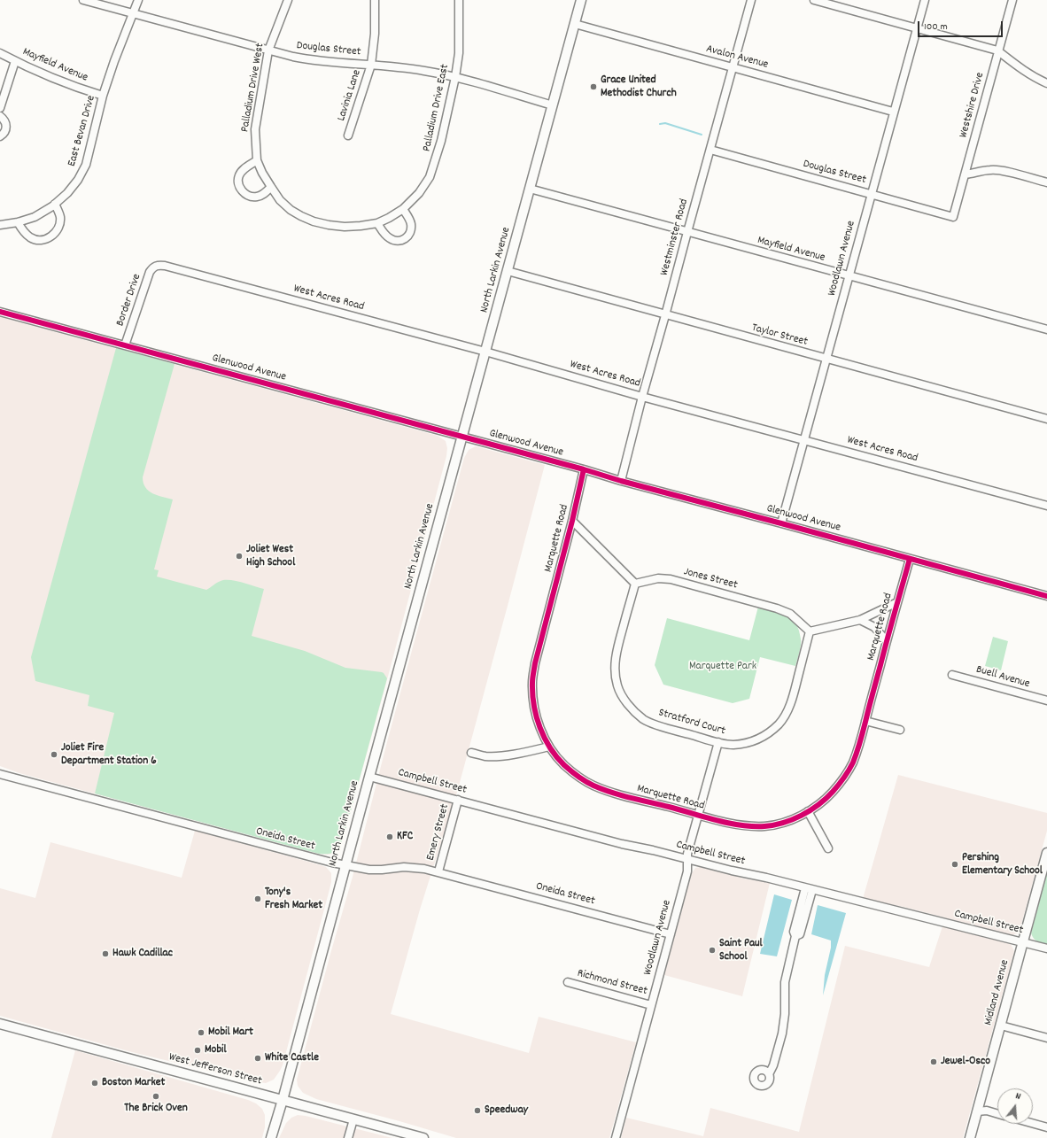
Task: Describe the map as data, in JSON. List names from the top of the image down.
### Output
{
  "streets": {
    "main road": ["North Larkin Avenue", "Midland Avenue", "West Jefferson Street"],
    "street": [
      "Douglas Street",
      "Avalon Avenue",
      "Mayfield Avenue",
      "Palladium Drive West",
      "Lavinia Lane",
      "Westshire Drive",
      "Palladium Drive East",
      "East Bevan Drive",
      "Westminster Road",
      "Woodlawn Avenue",
      "West Acres Road",
      "Border Drive",
      "Taylor Street",
      "Glenwood Avenue",
      "Marquette Road",
      "Jones Street",
      "Buell Avenue",
      "Stratford Court",
      "Campbell Street",
      "Emery Street",
      "Oneida Street",
      "Richmond Street"
    ]
  },
  "crossings": [
    ["Douglas Street", "Palladium Drive West"],
    ["Douglas Street", "Lavinia Lane"],
    ["Douglas Street", "Westshire Drive"],
    ["Douglas Street", "Palladium Drive East"],
    ["Douglas Street", "East Bevan Drive"],
    ["Douglas Street", "Westminster Road"],
    ["Douglas Street", "Woodlawn Avenue"],
    ["Douglas Street", "North Larkin Avenue"],
    ["Avalon Avenue", "Westminster Road"],
    ["Avalon Avenue", "Woodlawn Avenue"],
    ["Avalon Avenue", "North Larkin Avenue"],
    ["Mayfield Avenue", "East Bevan Drive"],
    ["Mayfield Avenue", "Westminster Road"],
    ["Mayfield Avenue", "Woodlawn Avenue"],
    ["Mayfield Avenue", "North Larkin Avenue"],
    ["Palladium Drive West", "Palladium Drive East"],
    ["Westminster Road", "West Acres Road"],
    ["Westminster Road", "Taylor Street"],
    ["Westminster Road", "Glenwood Avenue"],
    ["Woodlawn Avenue", "West Acres Road"],
    ["Woodlawn Avenue", "Taylor Street"],
    ["Woodlawn Avenue", "Glenwood Avenue"],
    ["Woodlawn Avenue", "Marquette Road"],
    ["Woodlawn Avenue", "Stratford Court"],
    ["Woodlawn Avenue", "Campbell Street"],
    ["Woodlawn Avenue", "Oneida Street"],
    ["Woodlawn Avenue", "Richmond Street"],
    ["North Larkin Avenue", "West Acres Road"],
    ["North Larkin Avenue", "Taylor Street"],
    ["North Larkin Avenue", "Glenwood Avenue"],
    ["North Larkin Avenue", "Campbell Street"],
    ["North Larkin Avenue", "Oneida Street"],
    ["North Larkin Avenue", "West Jefferson Street"],
    ["West Acres Road", "Border Drive"],
    ["Border Drive", "Glenwood Avenue"],
    ["Glenwood Avenue", "Marquette Road"],
    ["Jones Street", "Stratford Court"],
    ["Campbell Street", "Emery Street"],
    ["Campbell Street", "Midland Avenue"],
    ["Emery Street", "Oneida Street"]
  ],
  "parks": ["Marquette Park"],
  "places": [
    "Grace United Methodist Church",
    "Joliet West High School",
    "Joliet Fire Department Station 6",
    "KFC",
    "Pershing Elementary School",
    "Tony's Fresh Market",
    "Saint Paul School",
    "Hawk Cadillac",
    "Mobil Mart",
    "Mobil",
    "White Castle",
    "Jewel-Osco",
    "Boston Market",
    "The Brick Oven",
    "Speedway"
  ],
  "scale_bar": "100 m",
  "north": "top"
}
